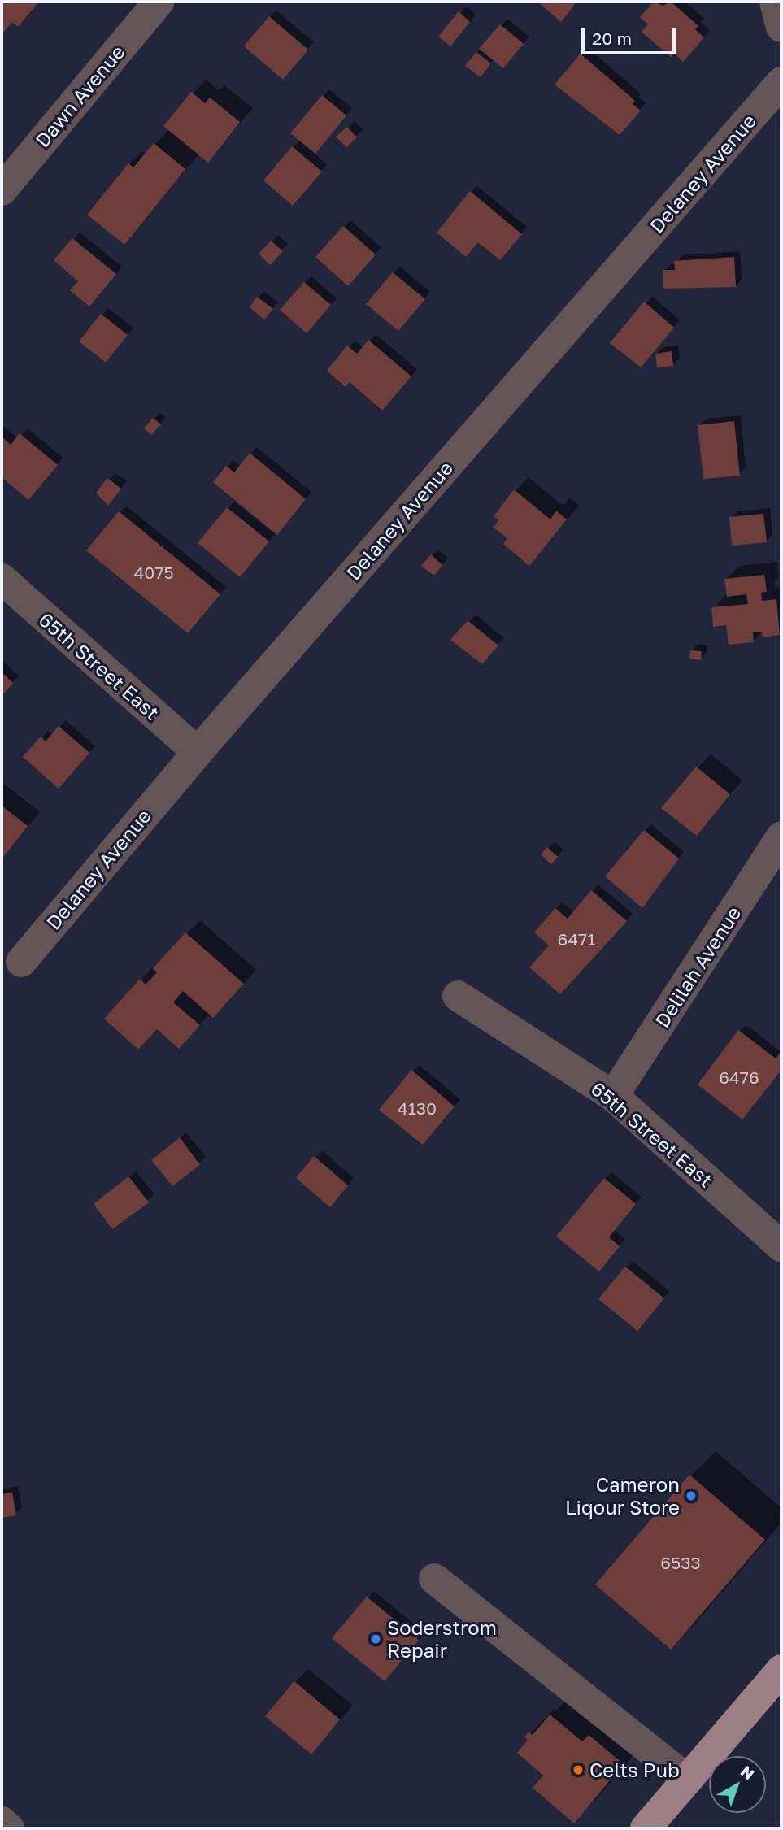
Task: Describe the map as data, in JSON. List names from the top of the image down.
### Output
{
  "streets": {
    "street": [
      "Dawn Avenue",
      "Delaney Avenue",
      "65th Street East",
      "Delilah Avenue"
    ]
  },
  "crossings": [
    ["Delaney Avenue", "65th Street East"],
    ["65th Street East", "Delilah Avenue"]
  ],
  "places": ["Cameron Liqour Store", "Soderstrom Repair", "Celts Pub"],
  "house_numbers": [
    "4075",
    "6471",
    "6476",
    "4130",
    "6533"
  ],
  "scale_bar": "20 m",
  "north": "top right"
}
